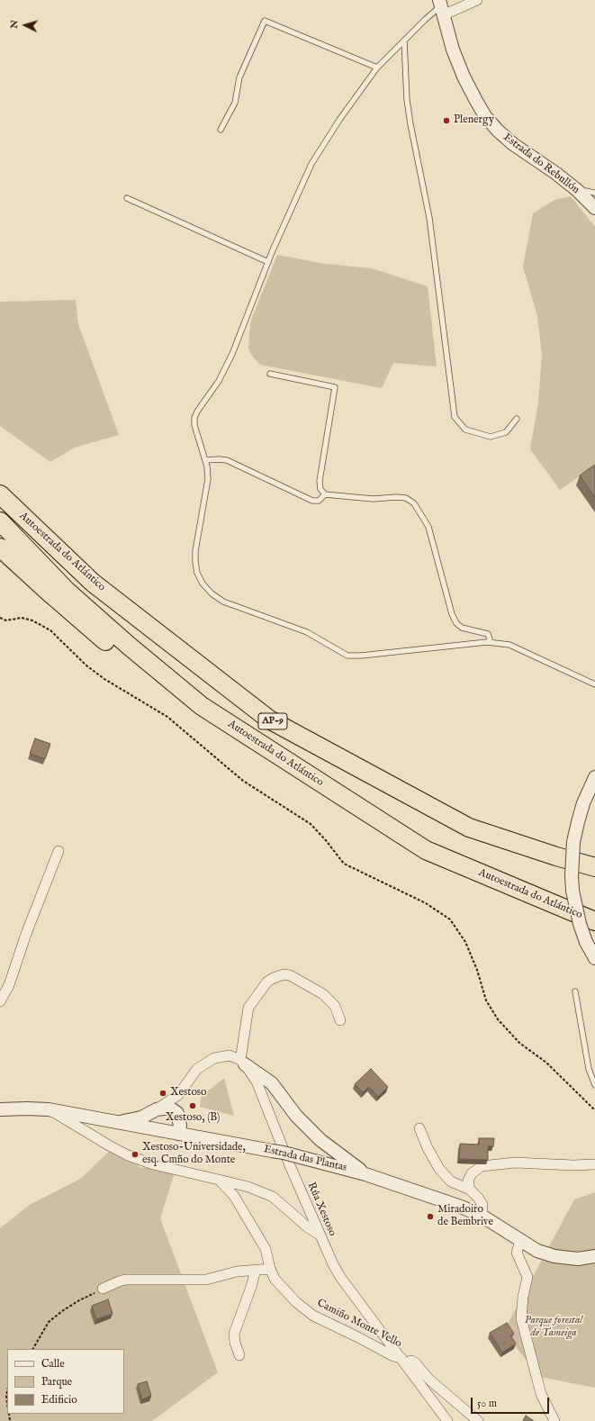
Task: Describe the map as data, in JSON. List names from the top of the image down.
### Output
{
  "streets": {
    "highway": ["Autoestrada do Atlántico", "AP-9"],
    "street": [
      "Estrada do Rebullón",
      "Estrada das Plantas",
      "Rúa Xestoso",
      "Camiño Monte Vello"
    ]
  },
  "crossings": [
    ["Rúa Xestoso", "Camiño Monte Vello"]
  ],
  "parks": ["Parque forestal de Tameiga"],
  "places": [
    "Plenergy",
    "Xestoso",
    "Xestoso, (B)",
    "Xestoso-Universidade, esq. Cmño do Monte",
    "Miradoiro de Bembrive"
  ],
  "legend": ["Calle", "Parque", "Edificio"],
  "scale_bar": "50 m",
  "north": "left"
}
